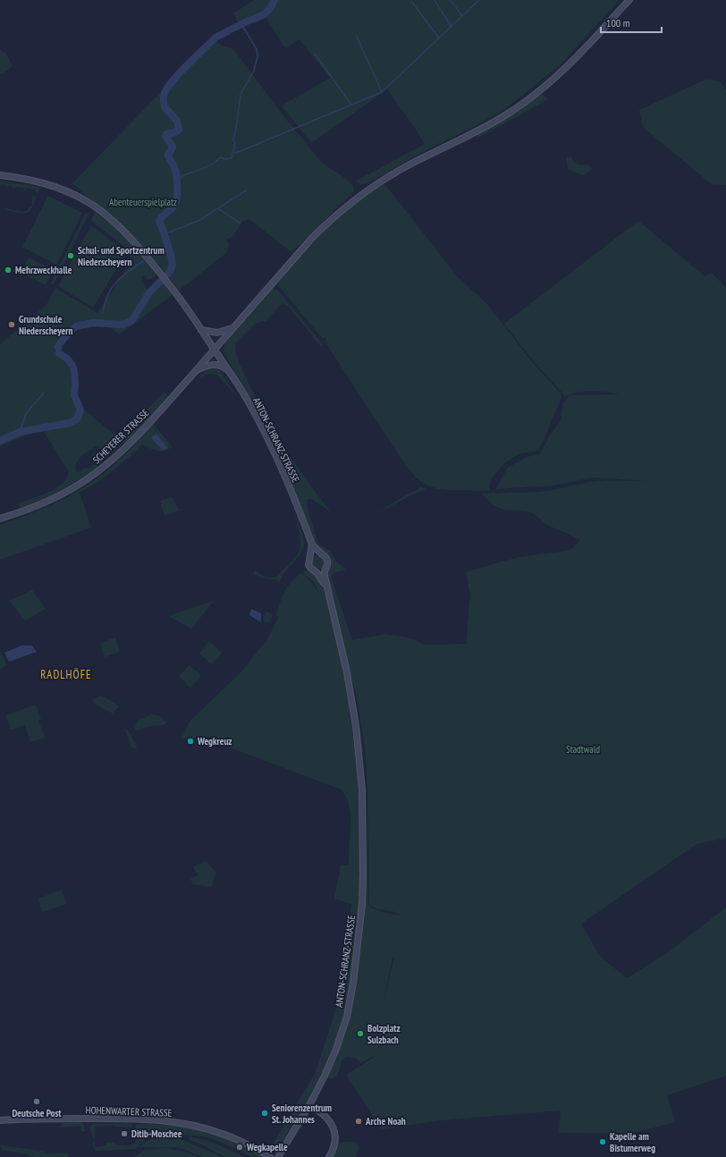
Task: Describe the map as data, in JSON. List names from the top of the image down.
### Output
{
  "streets": {
    "main road": ["SCHEYERER STRASSE", "ANTON-SCHRANZ-STRASSE", "HOHENWARTER STRASSE"]
  },
  "crossings": [
    ["SCHEYERER STRASSE", "ANTON-SCHRANZ-STRASSE"]
  ],
  "districts": ["RADLHÖFE"],
  "parks": ["Abenteuerspielplatz", "Stadtwald"],
  "places": [
    "Schul- und Sportzentrum Niederscheyern",
    "Mehrzweckhalle",
    "Grundschule Niederscheyern",
    "Wegkreuz",
    "Bolzplatz Sulzbach",
    "Deutsche Post",
    "Seniorenzentrum St. Johannes",
    "Arche Noah",
    "Ditib-Moschee",
    "Kapelle am Bistumerweg",
    "Wegkapelle"
  ],
  "scale_bar": "100 m"
}
